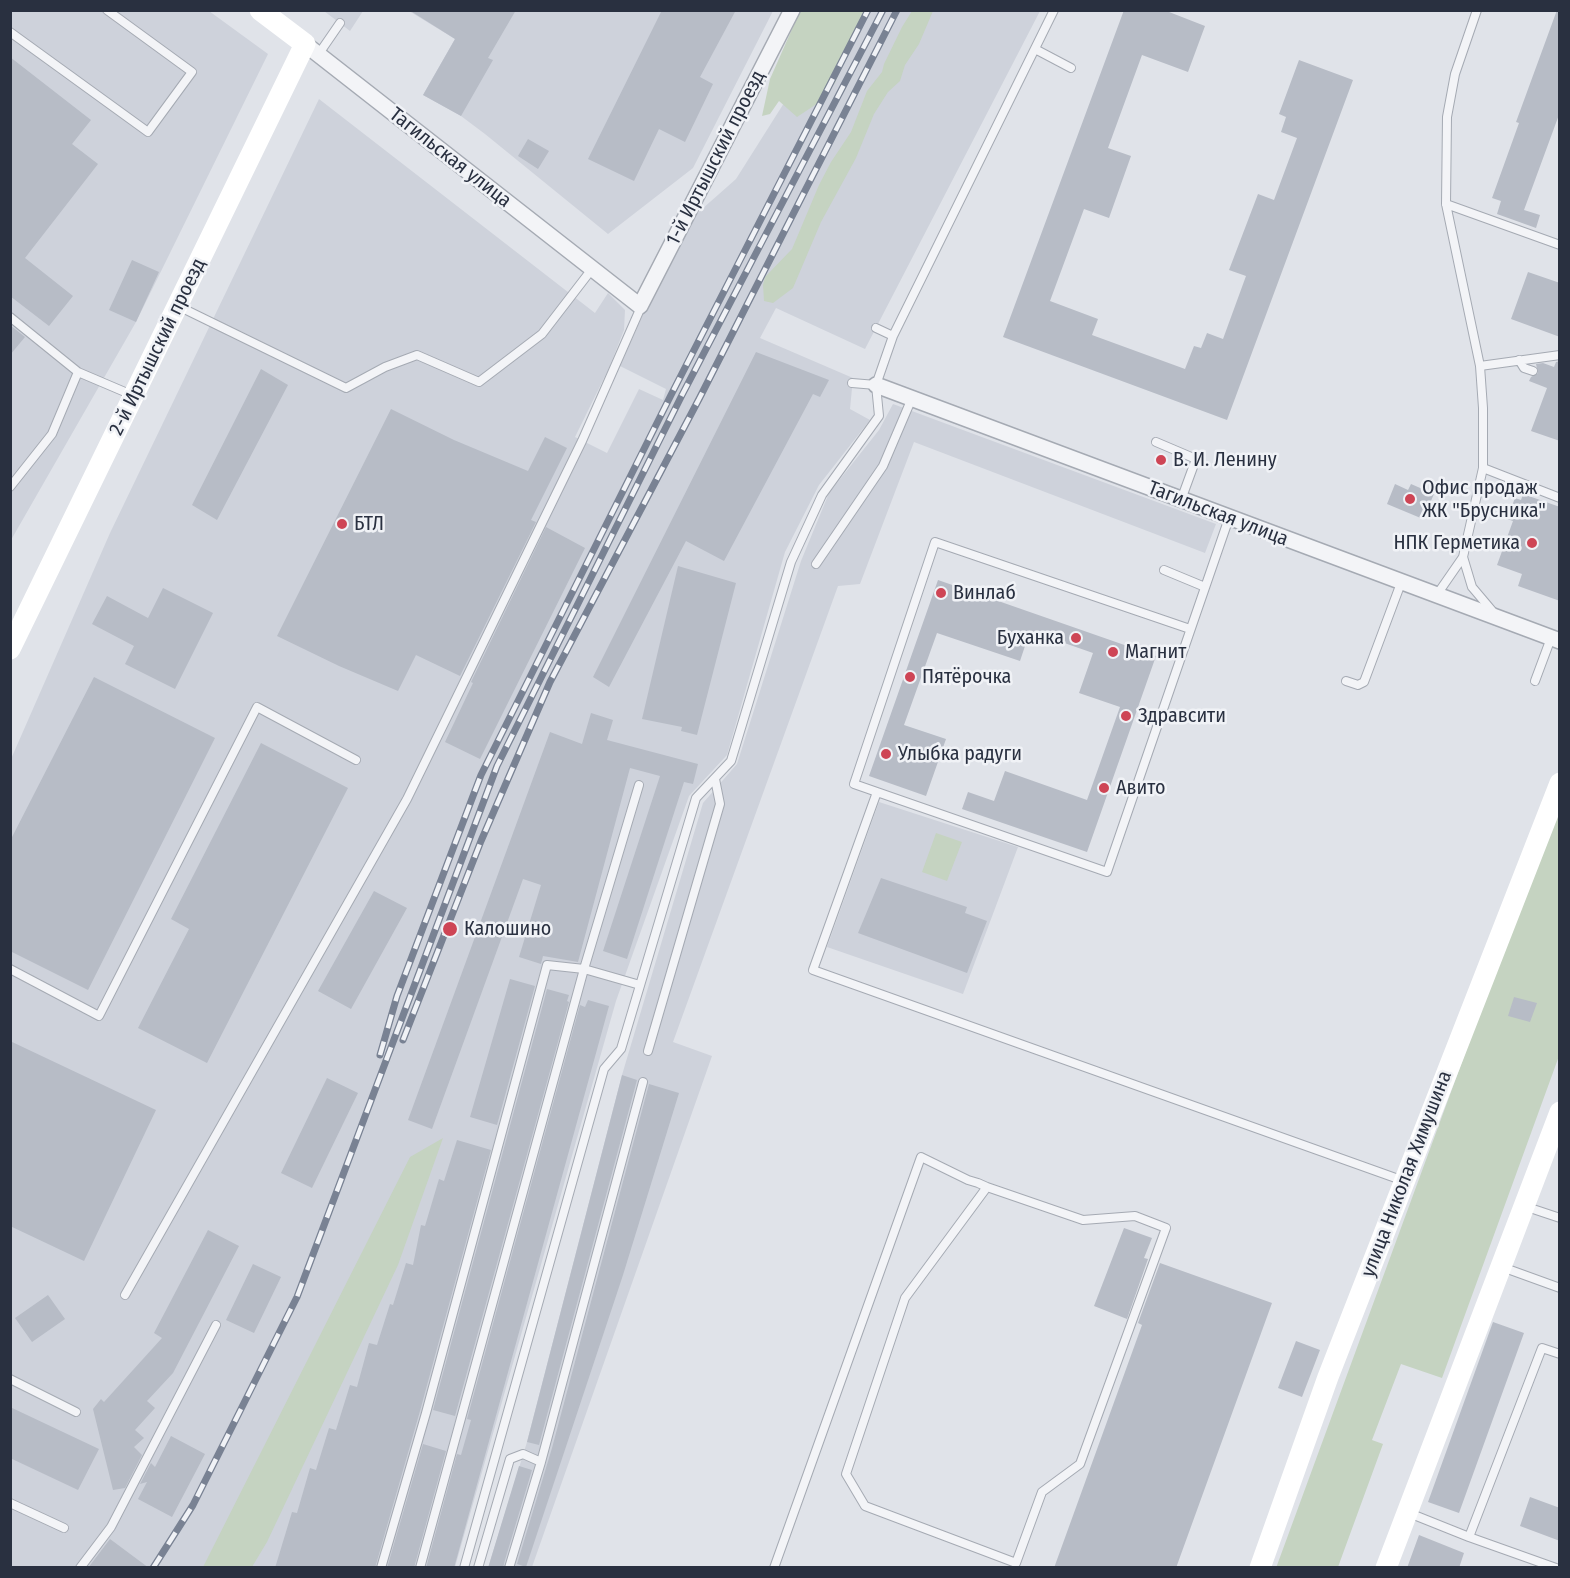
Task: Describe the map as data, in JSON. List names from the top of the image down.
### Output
{
  "streets": {
    "main road": ["Тагильская улица", "2-й Иртышский проезд", "улица Николая Химушина"],
    "street": ["1-й Иртышский проезд"]
  },
  "crossings": [
    ["Тагильская улица", "1-й Иртышский проезд"],
    ["Тагильская улица", "2-й Иртышский проезд"]
  ],
  "places": [
    "В. И. Ленину",
    "Офис продаж ЖК \"Брусника\"",
    "БТЛ",
    "НПК Герметика",
    "Винлаб",
    "Буханка",
    "Магнит",
    "Пятёрочка",
    "Здравсити",
    "Улыбка радуги",
    "Авито",
    "Калошино"
  ]
}
